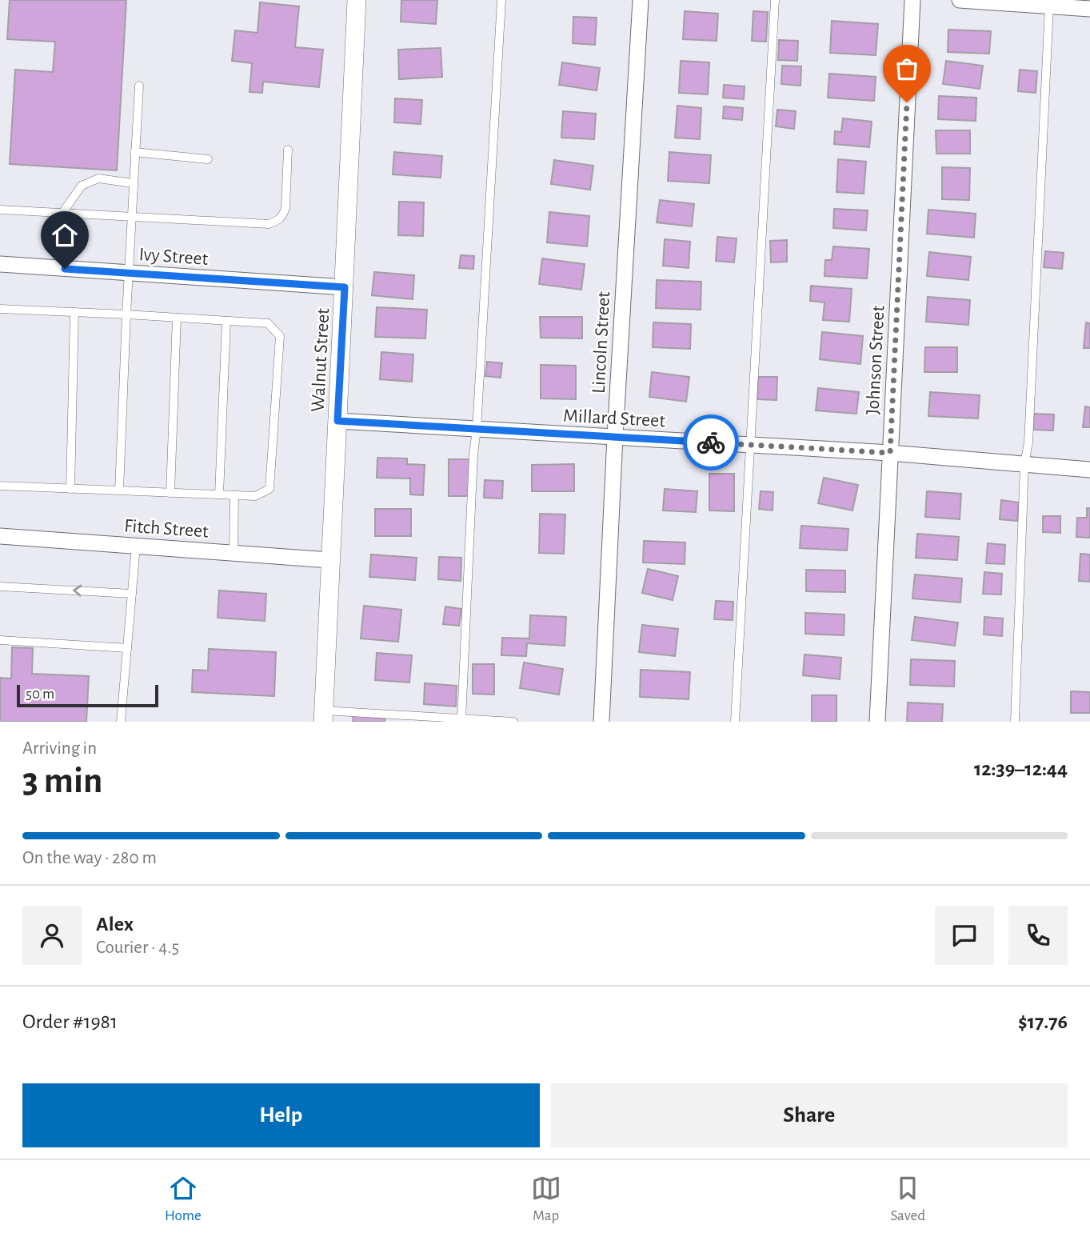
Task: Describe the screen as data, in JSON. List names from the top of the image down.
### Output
{
  "streets": {
    "street": [
      "Ivy Street",
      "Lincoln Street",
      "Walnut Street",
      "Johnson Street",
      "Millard Street",
      "Fitch Street"
    ]
  },
  "crossings": [
    ["Ivy Street", "Walnut Street"],
    ["Lincoln Street", "Millard Street"],
    ["Walnut Street", "Millard Street"],
    ["Walnut Street", "Fitch Street"],
    ["Johnson Street", "Millard Street"]
  ],
  "scale_bar": "50 m",
  "page": {
    "scale": "50 m",
    "heading": ["3 min", "Arriving in", "12:39–12:44"],
    "panel": [
      "Alex",
      "Courier · 4.5",
      "Order #1981",
      "$17.76"
    ],
    "bar": "On the way · 280 m",
    "buttons": ["Help", "Share"],
    "tabs": ["Home", "Map", "Saved"]
  }
}
